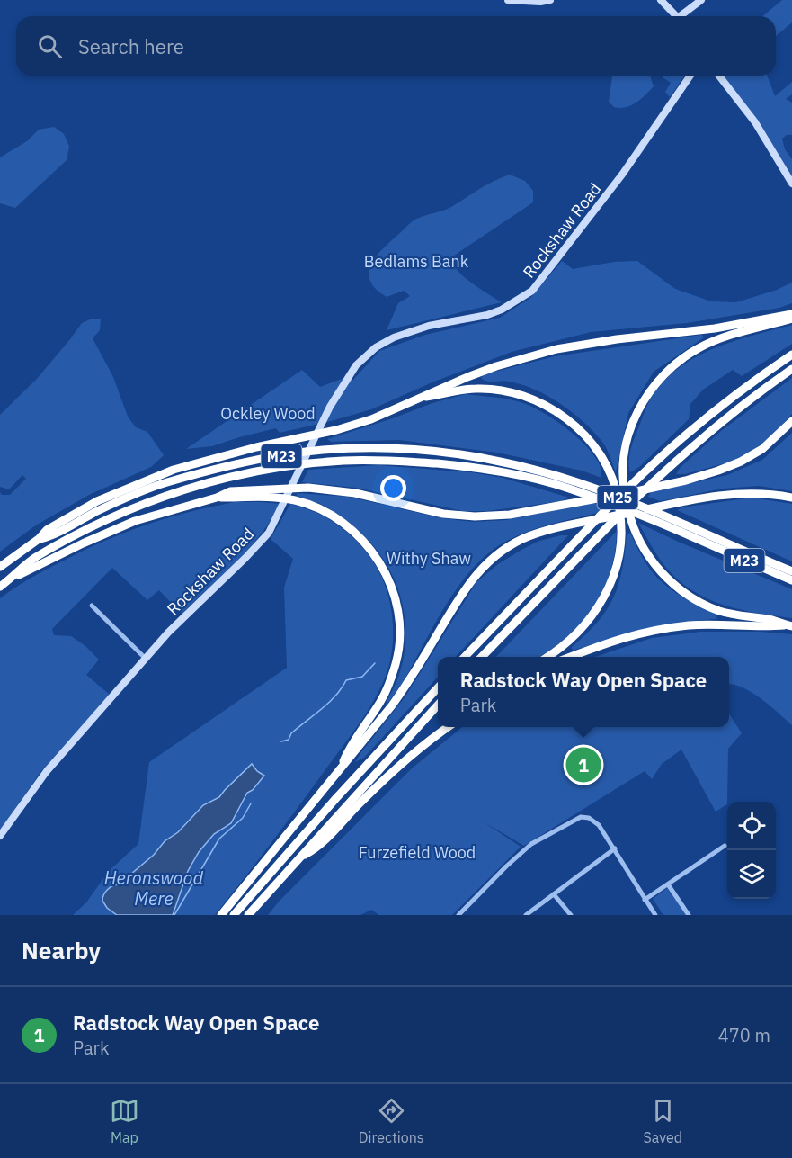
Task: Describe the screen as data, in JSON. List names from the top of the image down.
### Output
{
  "streets": {
    "highway": ["M23", "M25"],
    "street": ["Rockshaw Road"]
  },
  "water": ["Heronswood Mere"],
  "parks": [
    "Bedlams Bank",
    "Ockley Wood",
    "Withy Shaw",
    "Furzefield Wood"
  ],
  "page": {
    "search": "Search here",
    "popup": ["Radstock Way Open Space", "Park"],
    "pins": "1",
    "heading": "Nearby",
    "list": [
      {
        "mark": "1",
        "name": "Radstock Way Open Space",
        "note": "Park",
        "value": "470 m"
      }
    ],
    "nav": ["Map", "Directions", "Saved"]
  }
}
